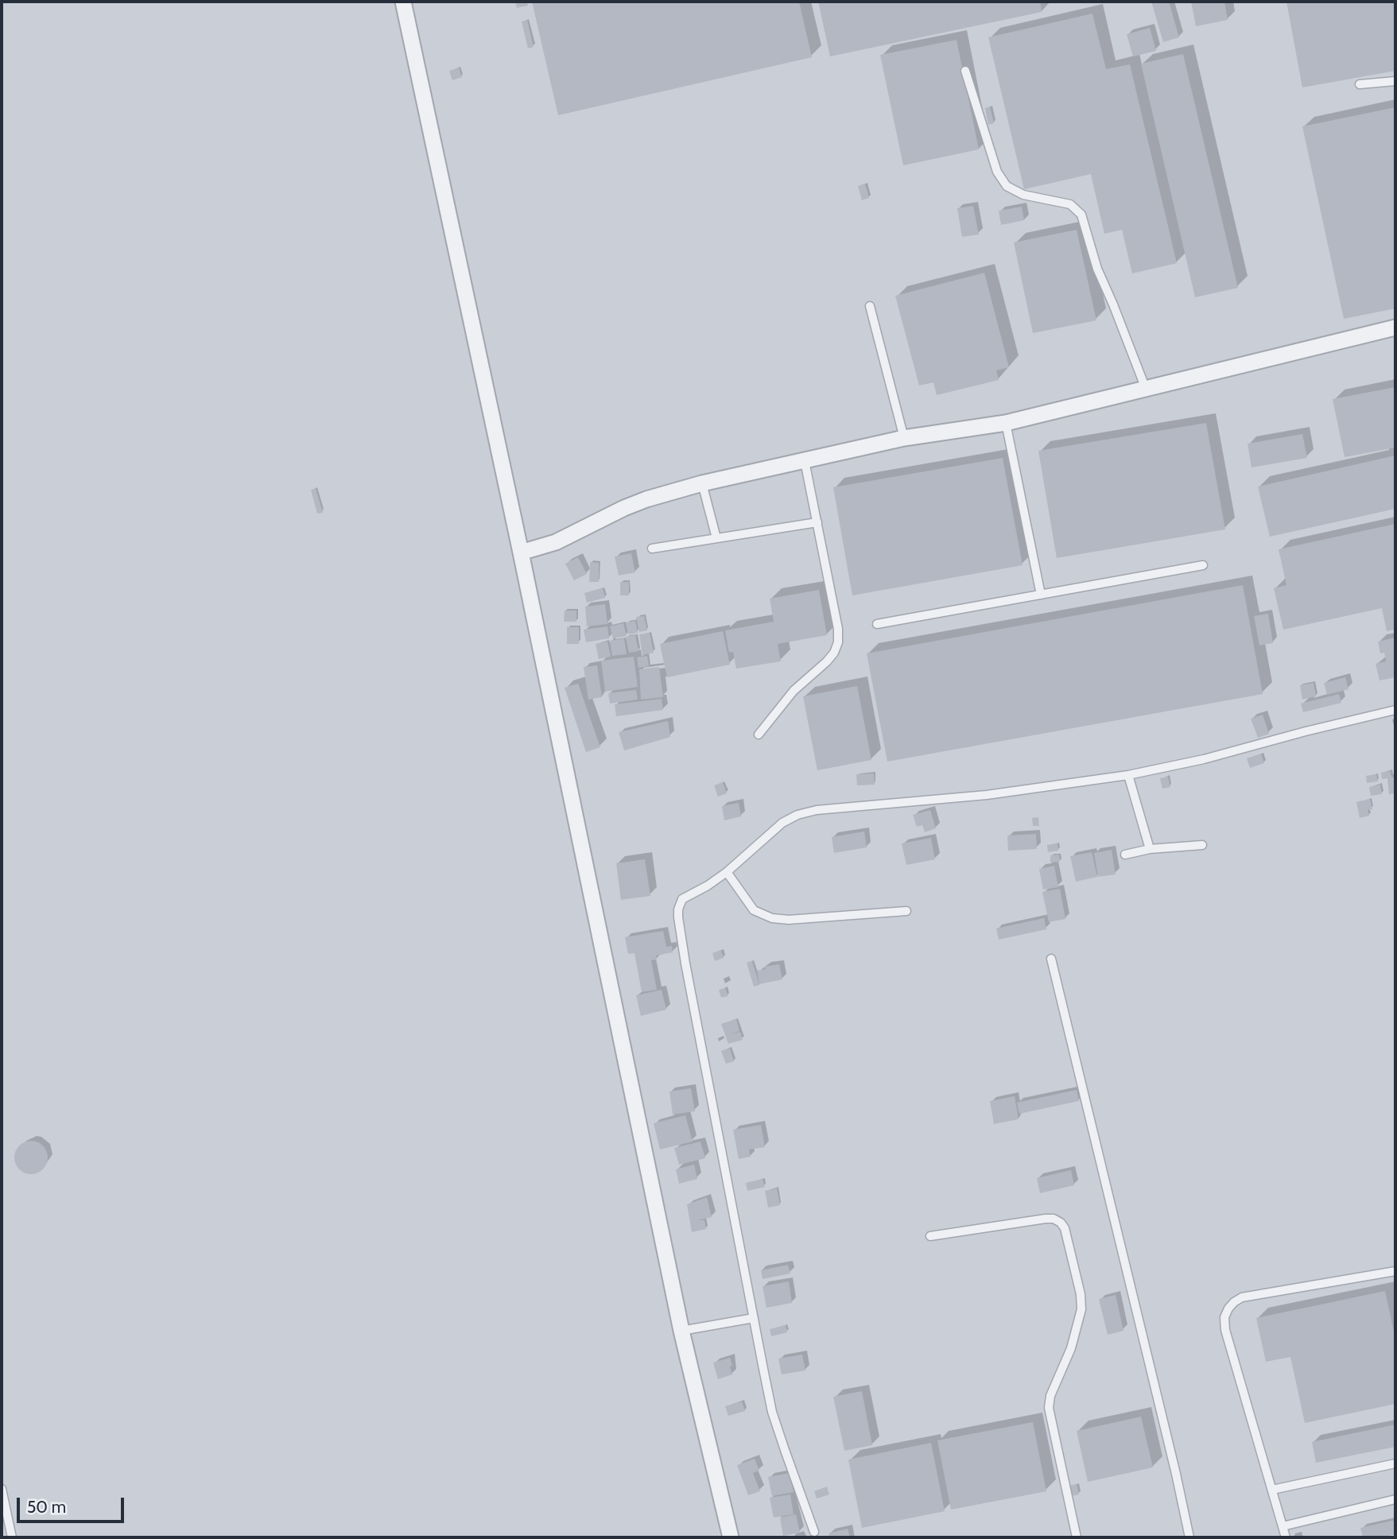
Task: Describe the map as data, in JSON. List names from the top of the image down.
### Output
{
  "scale_bar": "50 m"
}
